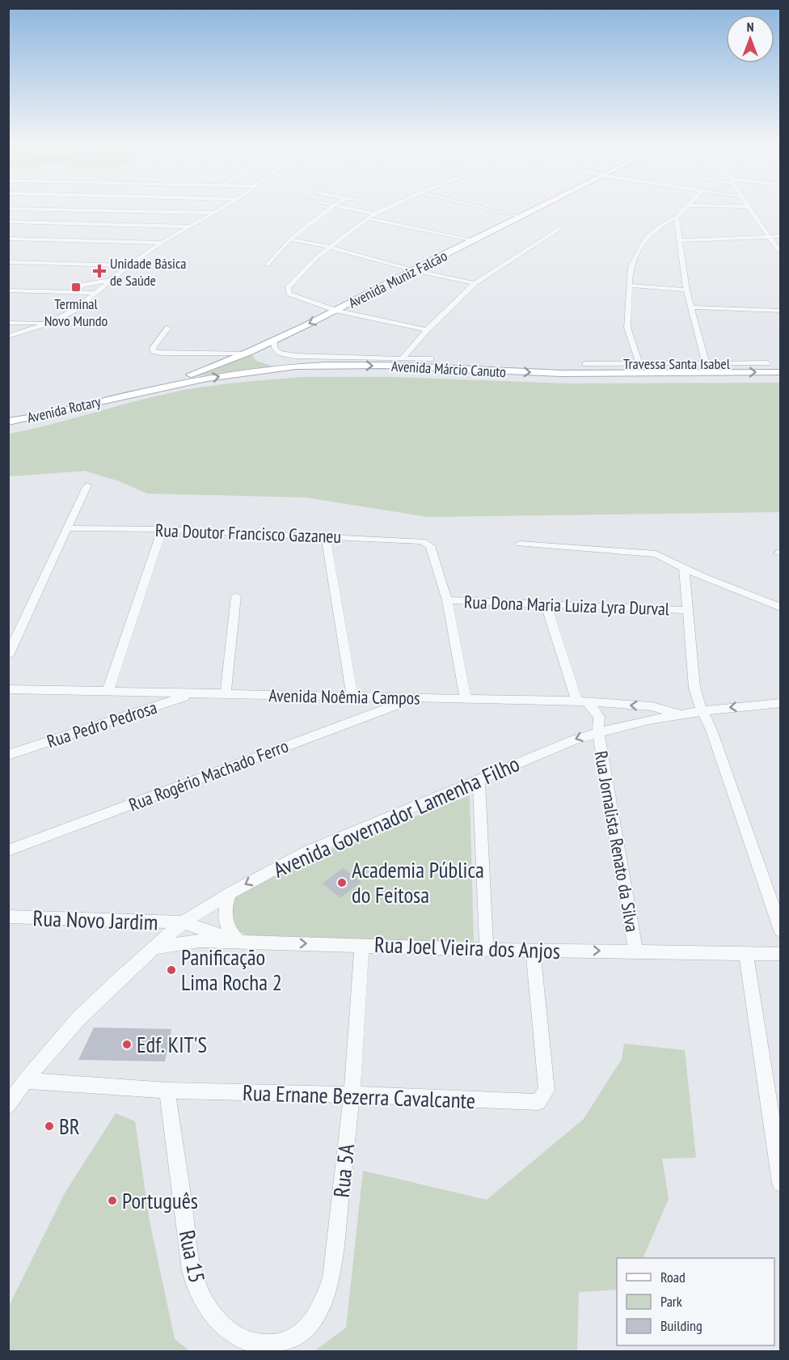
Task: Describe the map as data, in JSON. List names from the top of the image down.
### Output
{
  "streets": {
    "main road": ["Avenida Muniz Falcão", "Avenida Márcio Canuto", "Avenida Rotary"],
    "street": [
      "Travessa Santa Isabel",
      "Rua Doutor Francisco Gazaneu",
      "Rua Dona Maria Luiza Lyra Durval",
      "Avenida Noêmia Campos",
      "Rua Pedro Pedrosa",
      "Rua Rogério Machado Ferro",
      "Avenida Governador Lamenha Filho",
      "Rua Jornalista Renato da Silva",
      "Rua Novo Jardim",
      "Rua Joel Vieira dos Anjos",
      "Rua Ernane Bezerra Cavalcante",
      "Rua 5A",
      "Rua 15"
    ]
  },
  "crossings": [
    ["Avenida Muniz Falcão", "Avenida Márcio Canuto"],
    ["Avenida Muniz Falcão", "Avenida Rotary"],
    ["Avenida Márcio Canuto", "Avenida Rotary"],
    ["Rua Doutor Francisco Gazaneu", "Rua Dona Maria Luiza Lyra Durval"],
    ["Rua Dona Maria Luiza Lyra Durval", "Rua Jornalista Renato da Silva"],
    ["Avenida Noêmia Campos", "Rua Pedro Pedrosa"],
    ["Avenida Noêmia Campos", "Rua Rogério Machado Ferro"],
    ["Avenida Noêmia Campos", "Avenida Governador Lamenha Filho"],
    ["Avenida Noêmia Campos", "Rua Jornalista Renato da Silva"],
    ["Avenida Governador Lamenha Filho", "Rua Jornalista Renato da Silva"],
    ["Avenida Governador Lamenha Filho", "Rua Novo Jardim"],
    ["Avenida Governador Lamenha Filho", "Rua Joel Vieira dos Anjos"],
    ["Avenida Governador Lamenha Filho", "Rua Ernane Bezerra Cavalcante"],
    ["Rua Jornalista Renato da Silva", "Rua Joel Vieira dos Anjos"],
    ["Rua Novo Jardim", "Rua Joel Vieira dos Anjos"],
    ["Rua Joel Vieira dos Anjos", "Rua Ernane Bezerra Cavalcante"],
    ["Rua Joel Vieira dos Anjos", "Rua 5A"],
    ["Rua Ernane Bezerra Cavalcante", "Rua 5A"],
    ["Rua Ernane Bezerra Cavalcante", "Rua 15"],
    ["Rua 5A", "Rua 15"]
  ],
  "one_way": ["Avenida Márcio Canuto", "Avenida Governador Lamenha Filho", "Rua Joel Vieira dos Anjos"],
  "places": {
    "health": ["Unidade Básica de Saúde"],
    "transit": ["Terminal Novo Mundo"],
    "other": [
      "Academia Pública do Feitosa",
      "Panificação Lima Rocha 2",
      "Edf. KIT'S",
      "BR",
      "Português"
    ]
  },
  "legend": ["Road", "Park", "Building"],
  "north": "top"
}
